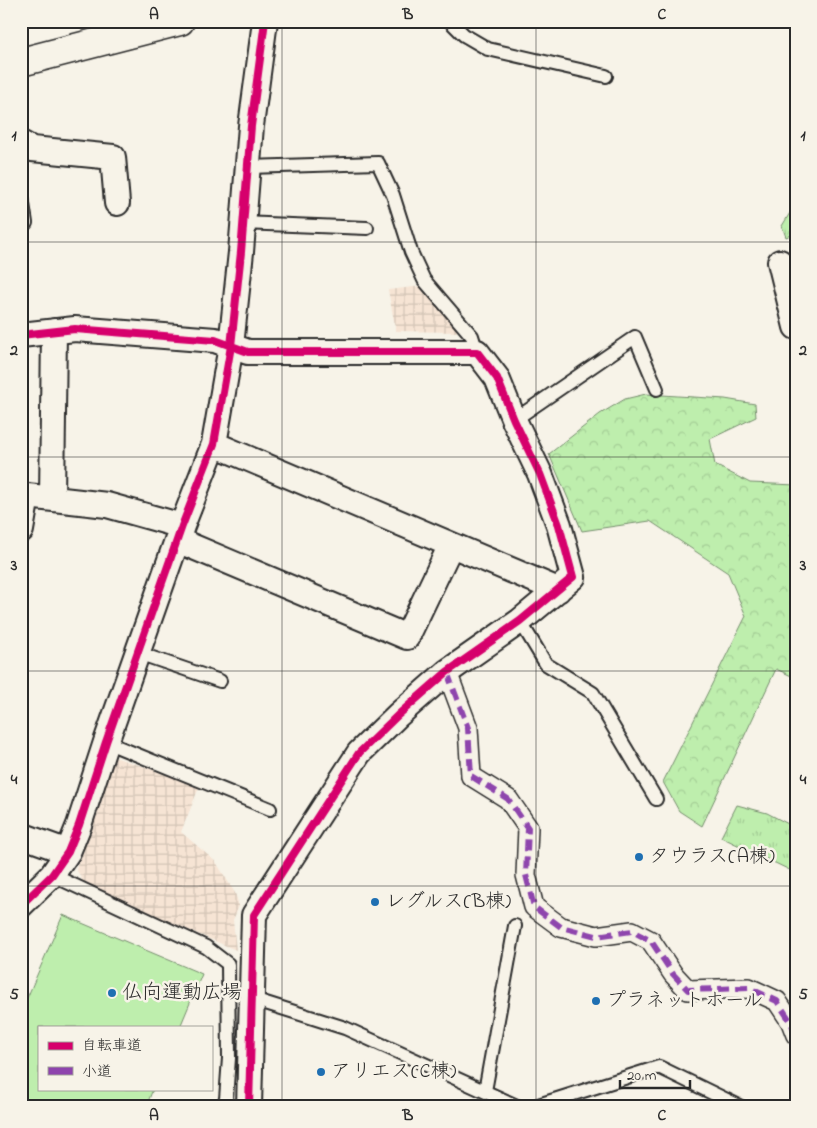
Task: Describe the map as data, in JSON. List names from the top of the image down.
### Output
{
  "places": [
    "タウラス(A棟)",
    "レグルス(B棟)",
    "仏向運動広場",
    "プラネットホール",
    "アリエス(C棟)"
  ],
  "legend": ["自転車道", "小道"],
  "scale_bar": "20 m",
  "grid": {
    "columns": ["A", "B", "C"],
    "rows": [
      "1",
      "2",
      "3",
      "4",
      "5"
    ]
  }
}
